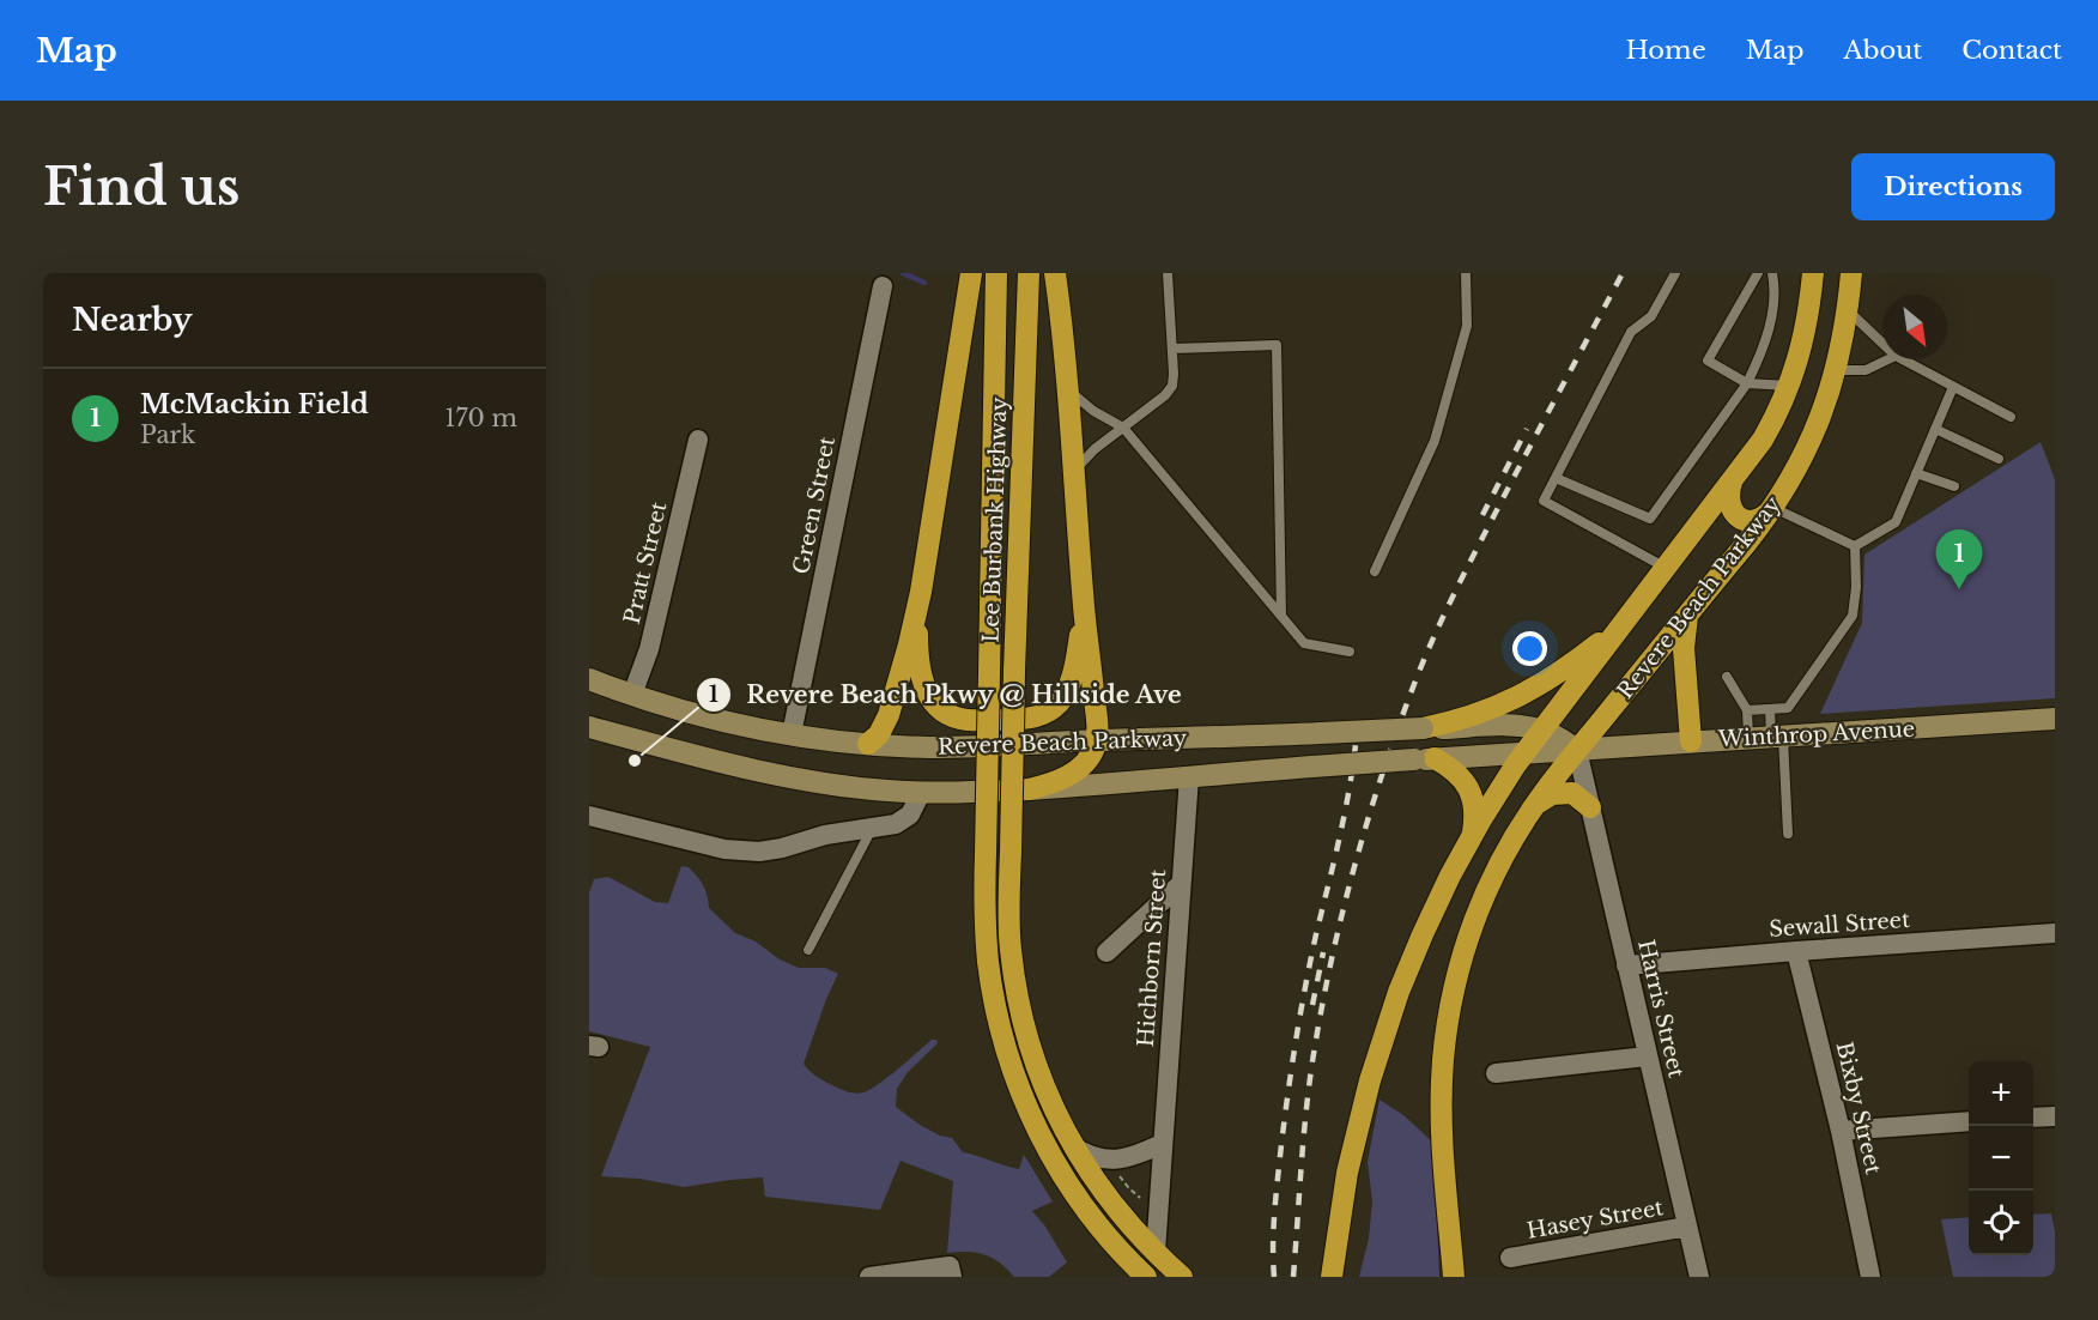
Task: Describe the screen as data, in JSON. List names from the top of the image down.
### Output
{
  "streets": {
    "highway": ["Lee Burbank Highway", "Revere Beach Parkway"],
    "main road": ["Winthrop Avenue"],
    "street": [
      "Green Street",
      "Pratt Street",
      "Sewall Street",
      "Hichborn Street",
      "Harris Street",
      "Bixby Street",
      "Hasey Street"
    ]
  },
  "crossings": [
    ["Green Street", "Revere Beach Parkway"],
    ["Lee Burbank Highway", "Hichborn Street"],
    ["Pratt Street", "Revere Beach Parkway"],
    ["Revere Beach Parkway", "Winthrop Avenue"],
    ["Revere Beach Parkway", "Hichborn Street"],
    ["Revere Beach Parkway", "Harris Street"],
    ["Winthrop Avenue", "Harris Street"],
    ["Sewall Street", "Harris Street"],
    ["Sewall Street", "Bixby Street"],
    ["Harris Street", "Hasey Street"]
  ],
  "places": ["Revere Beach Pkwy @ Hillside Ave"],
  "north": "bottom right",
  "page": {
    "header": "Map",
    "nav": [
      "Home",
      "Map",
      "About",
      "Contact"
    ],
    "buttons": "Directions",
    "title": "Find us",
    "heading": "Nearby",
    "list": [
      {
        "mark": "1",
        "name": "McMackin Field",
        "note": "Park",
        "value": "170 m"
      }
    ],
    "pins": "1",
    "map_buttons": ["+", "−"]
  }
}
